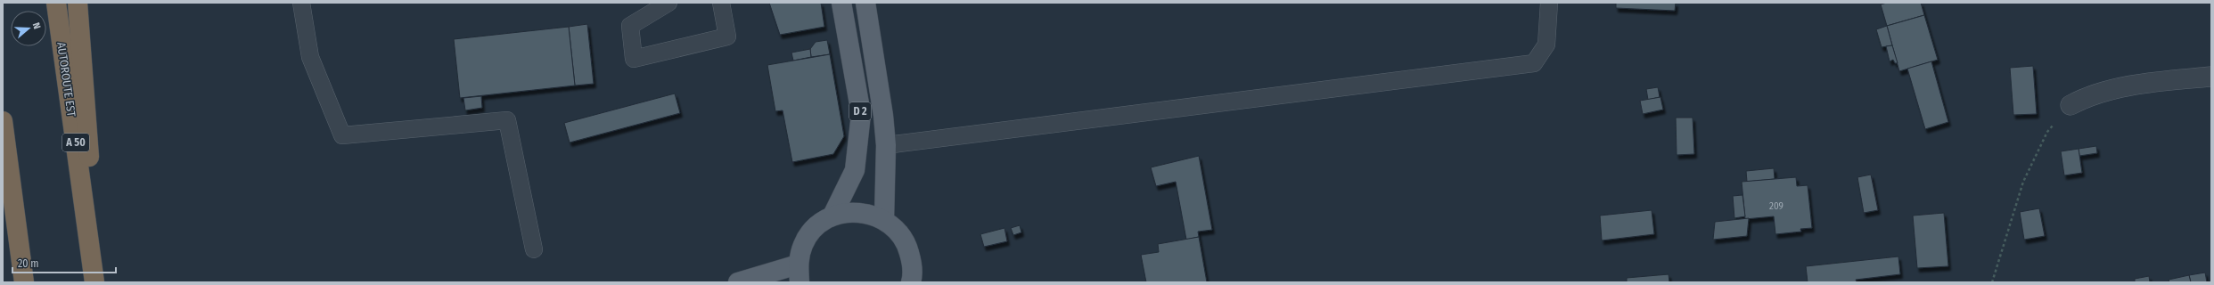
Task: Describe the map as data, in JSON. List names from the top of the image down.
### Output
{
  "streets": {
    "highway": ["AUTOROUTE EST", "A 50"],
    "main road": ["D 2"]
  },
  "house_numbers": ["209"],
  "scale_bar": "20 m",
  "north": "right"
}
